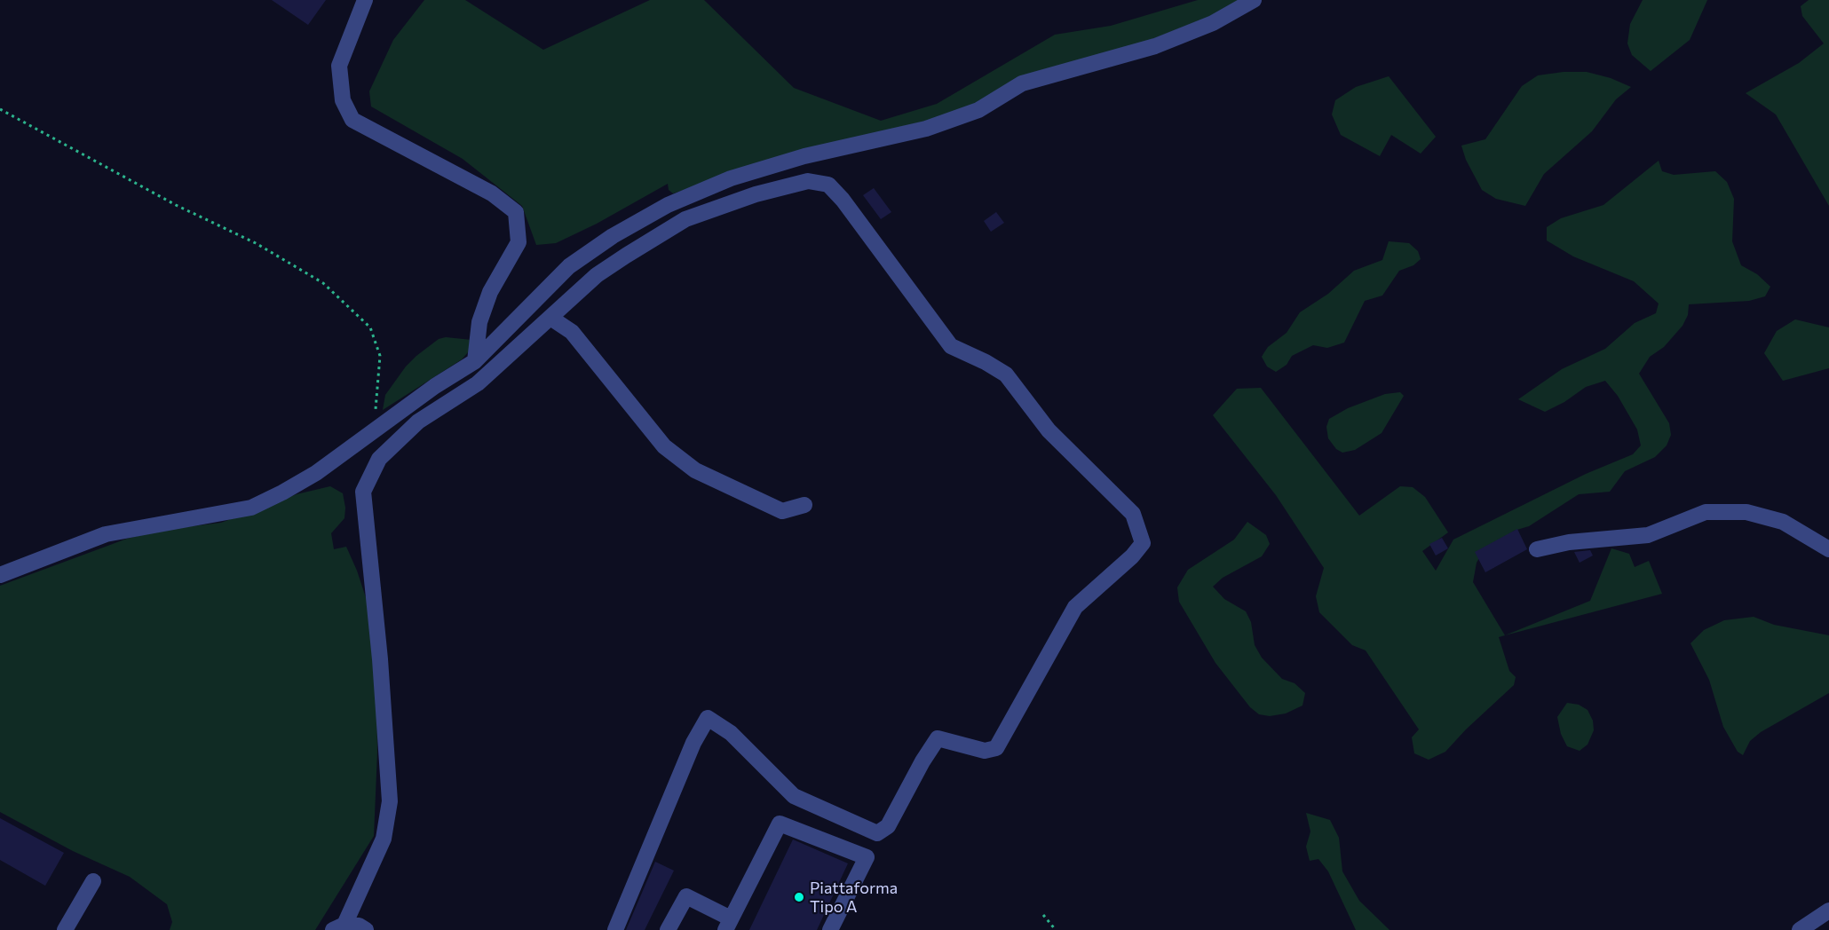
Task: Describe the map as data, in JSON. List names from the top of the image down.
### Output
{
  "places": ["Piattaforma Tipo A"]
}
